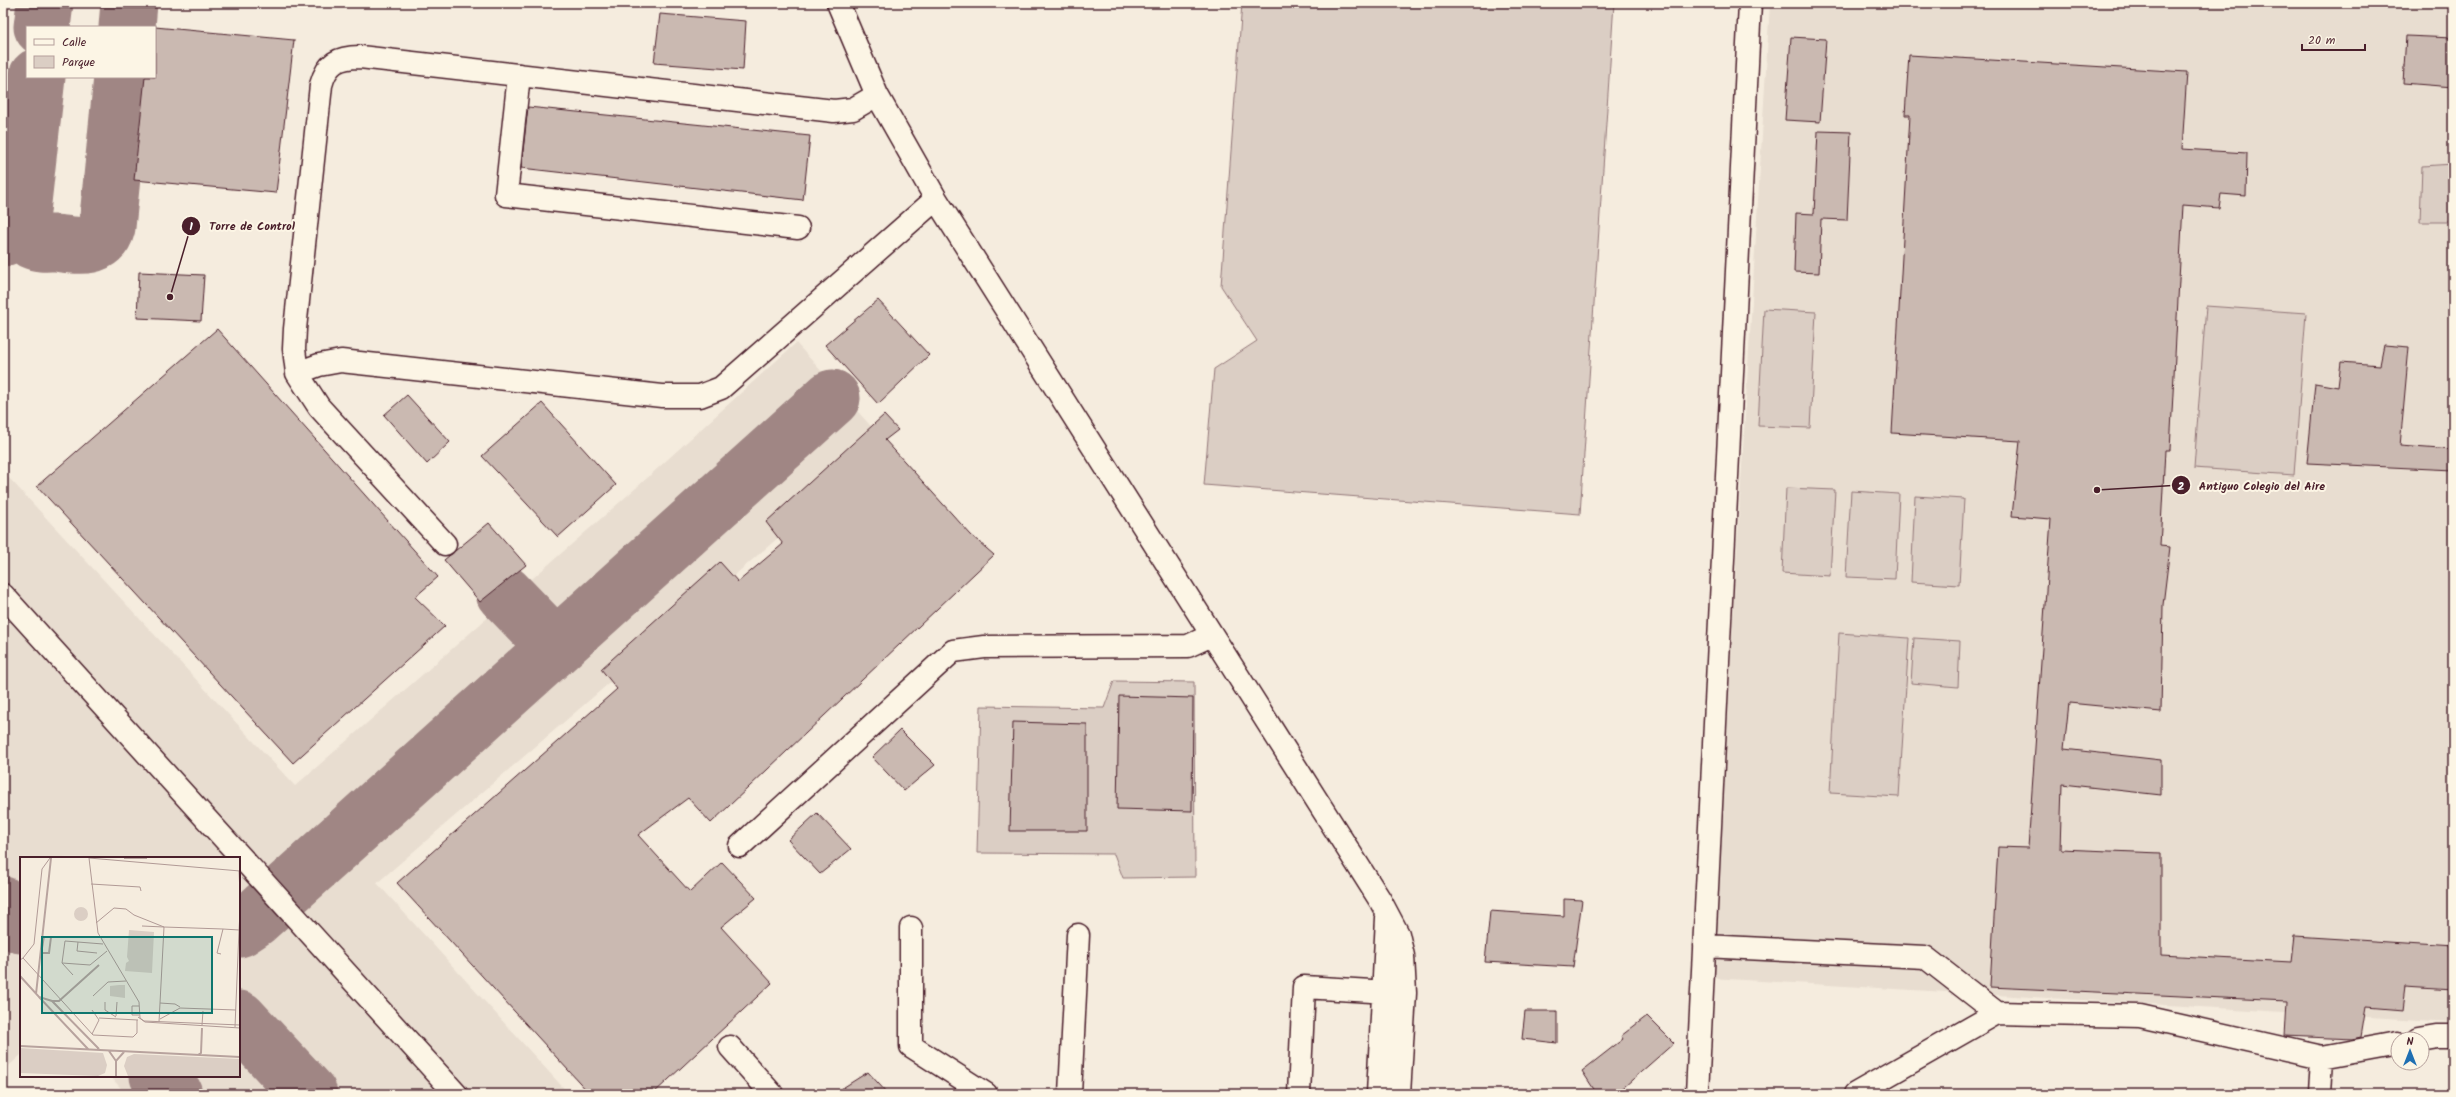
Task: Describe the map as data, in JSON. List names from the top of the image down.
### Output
{
  "places": ["Torre de Control", "Antiguo Colegio del Aire"],
  "legend": ["Calle", "Parque"],
  "scale_bar": "20 m",
  "north": "top"
}
